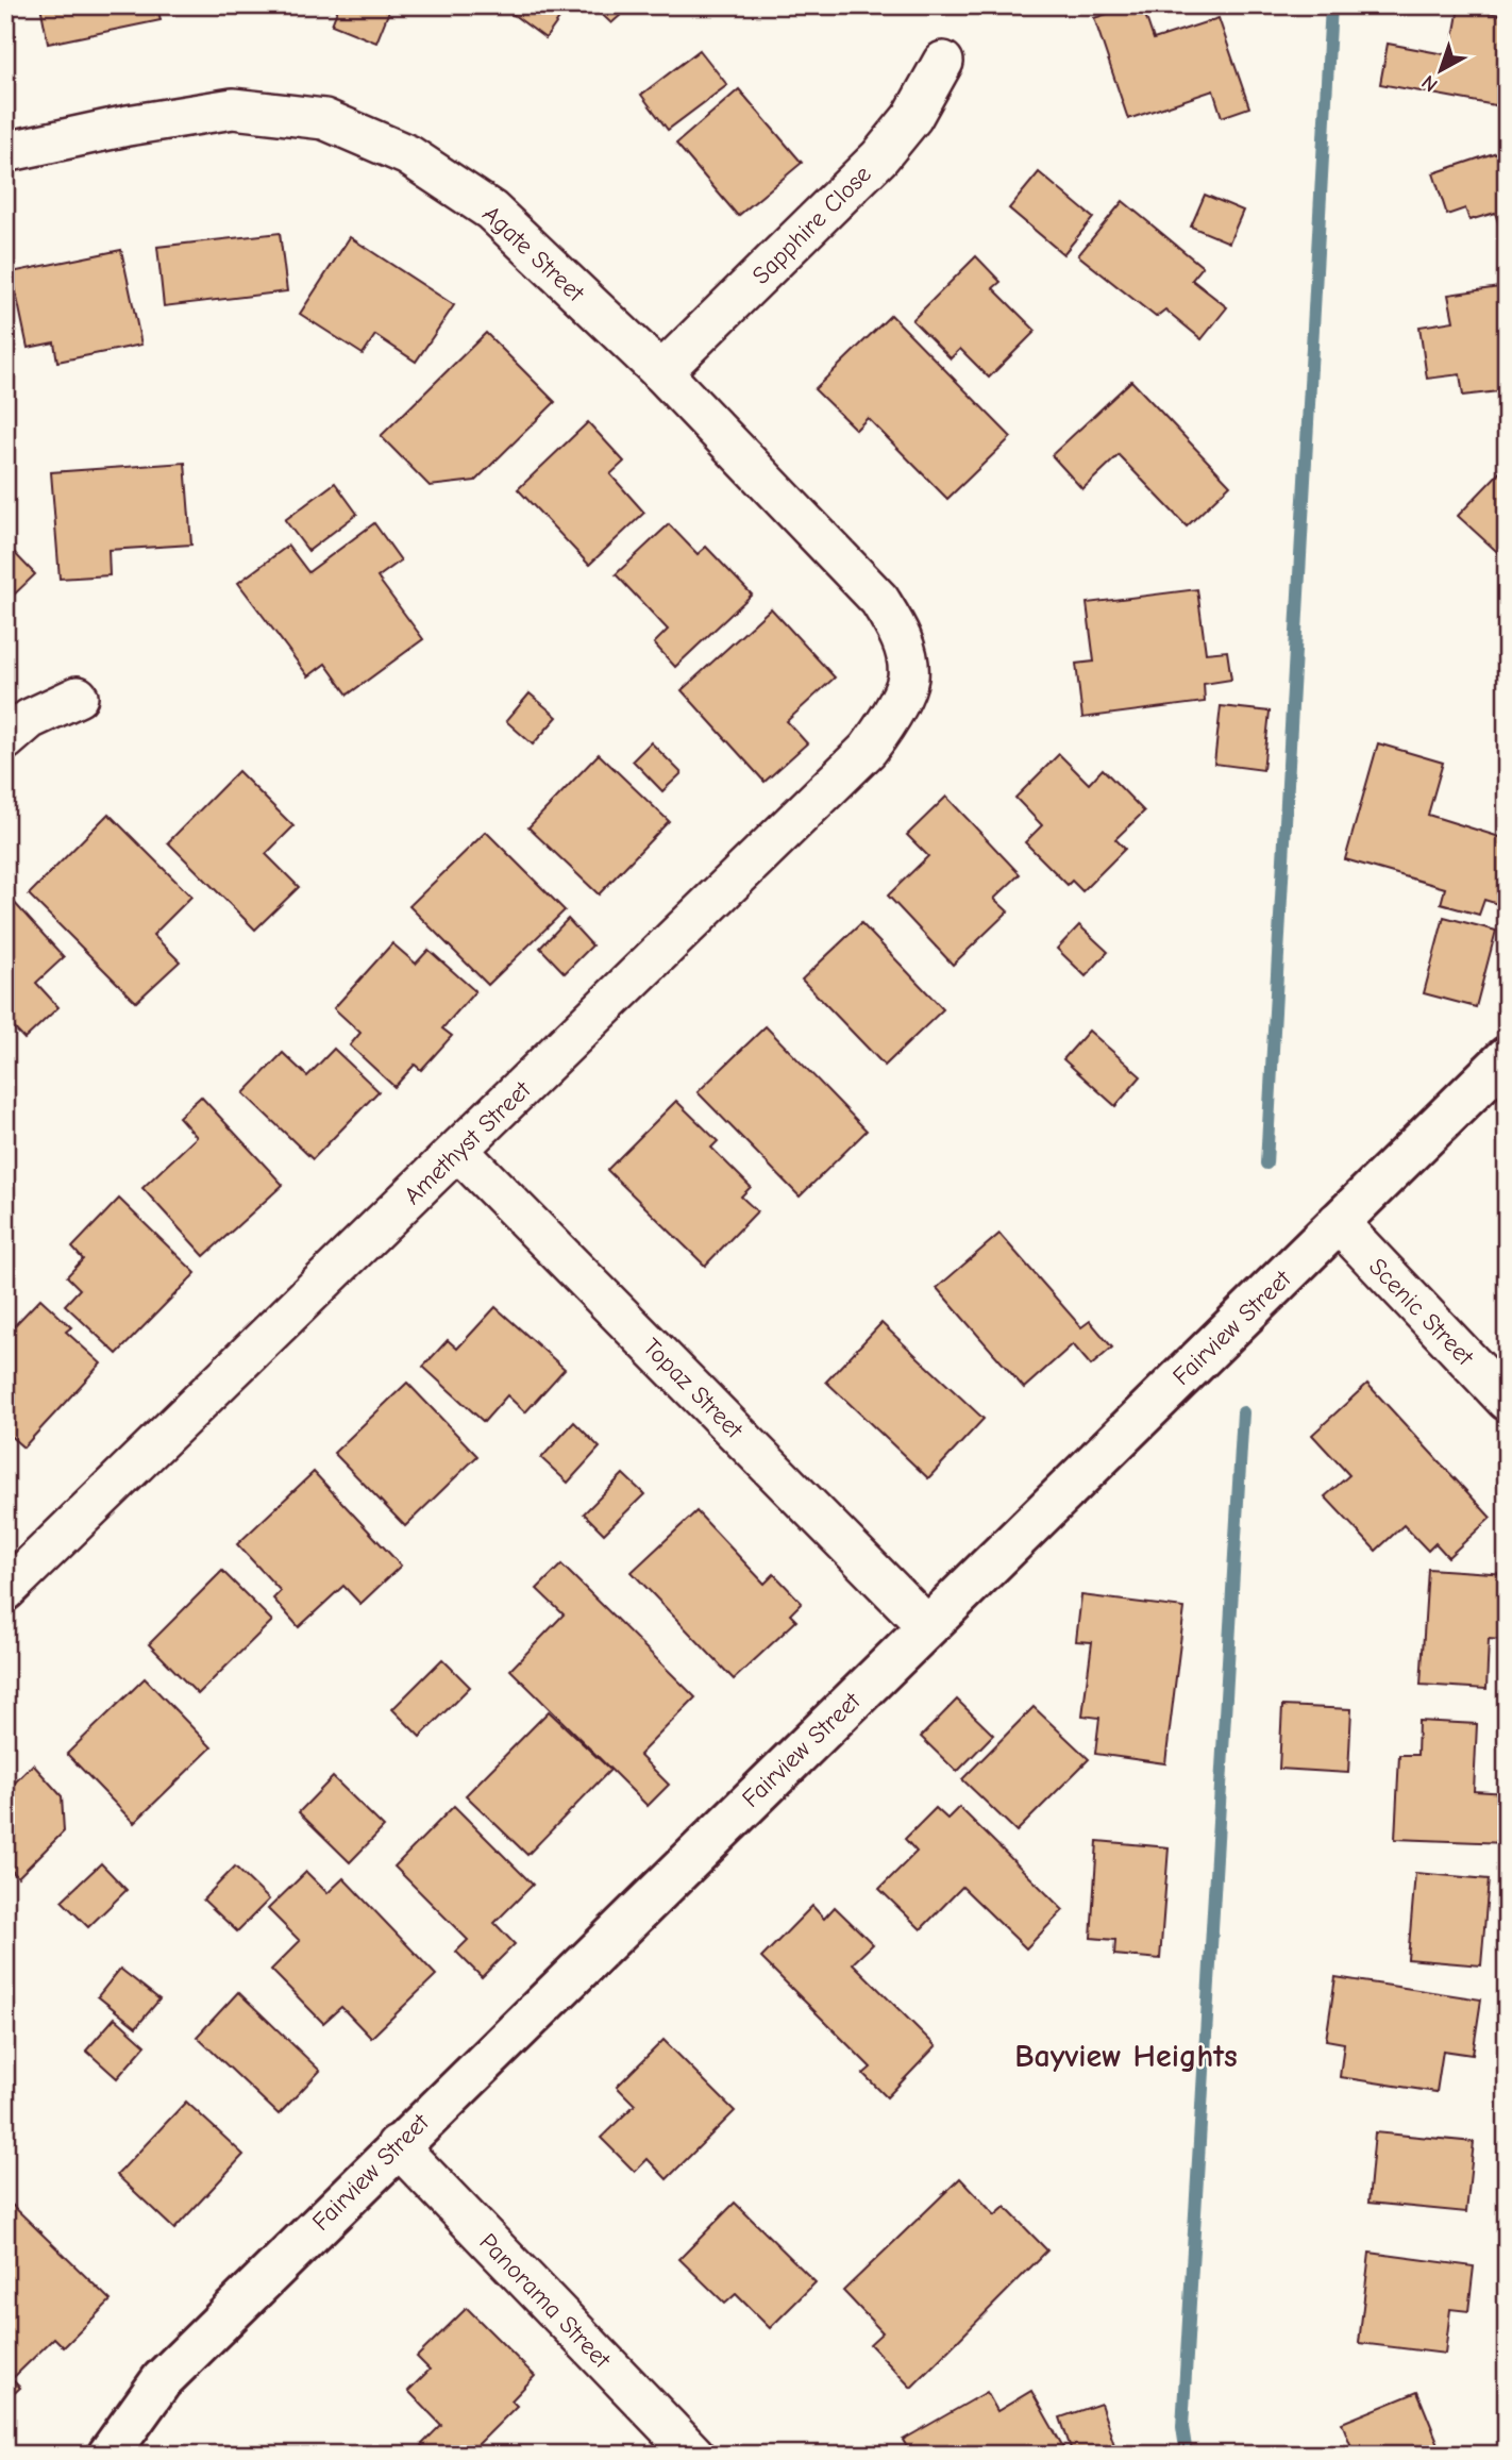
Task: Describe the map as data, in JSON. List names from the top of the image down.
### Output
{
  "streets": {
    "street": [
      "Sapphire Close",
      "Agate Street",
      "Amethyst Street",
      "Scenic Street",
      "Fairview Street",
      "Topaz Street",
      "Panorama Street"
    ]
  },
  "crossings": [
    ["Sapphire Close", "Agate Street"],
    ["Agate Street", "Amethyst Street"],
    ["Amethyst Street", "Topaz Street"],
    ["Scenic Street", "Fairview Street"],
    ["Fairview Street", "Topaz Street"],
    ["Fairview Street", "Panorama Street"]
  ],
  "districts": ["Bayview Heights"],
  "north": "bottom left"
}
